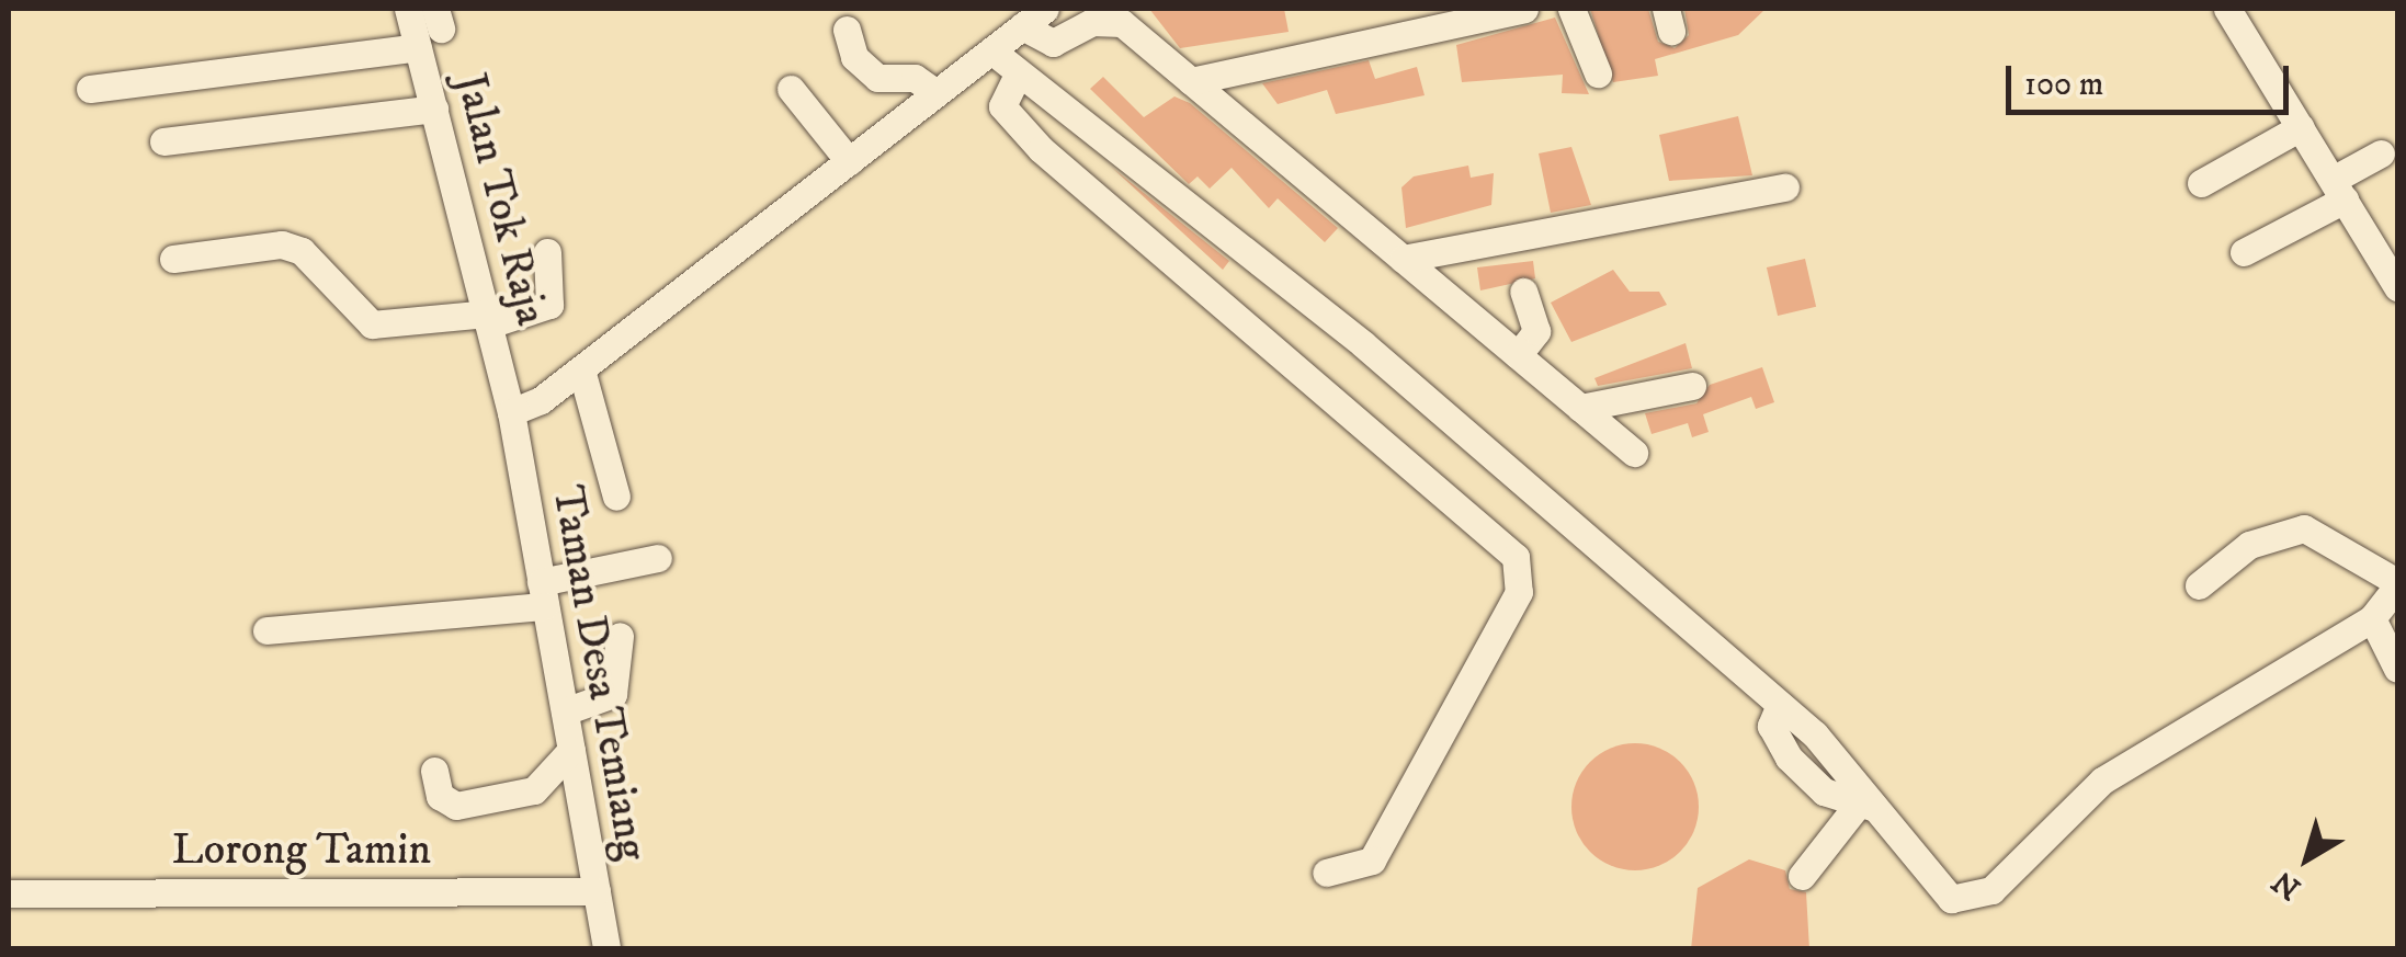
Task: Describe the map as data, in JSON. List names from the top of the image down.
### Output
{
  "streets": {
    "street": ["Jalan Tok Raja", "Taman Desa Temiang", "Lorong Tamin"]
  },
  "crossings": [
    ["Jalan Tok Raja", "Taman Desa Temiang"],
    ["Taman Desa Temiang", "Lorong Tamin"]
  ],
  "scale_bar": "100 m",
  "north": "bottom left"
}
